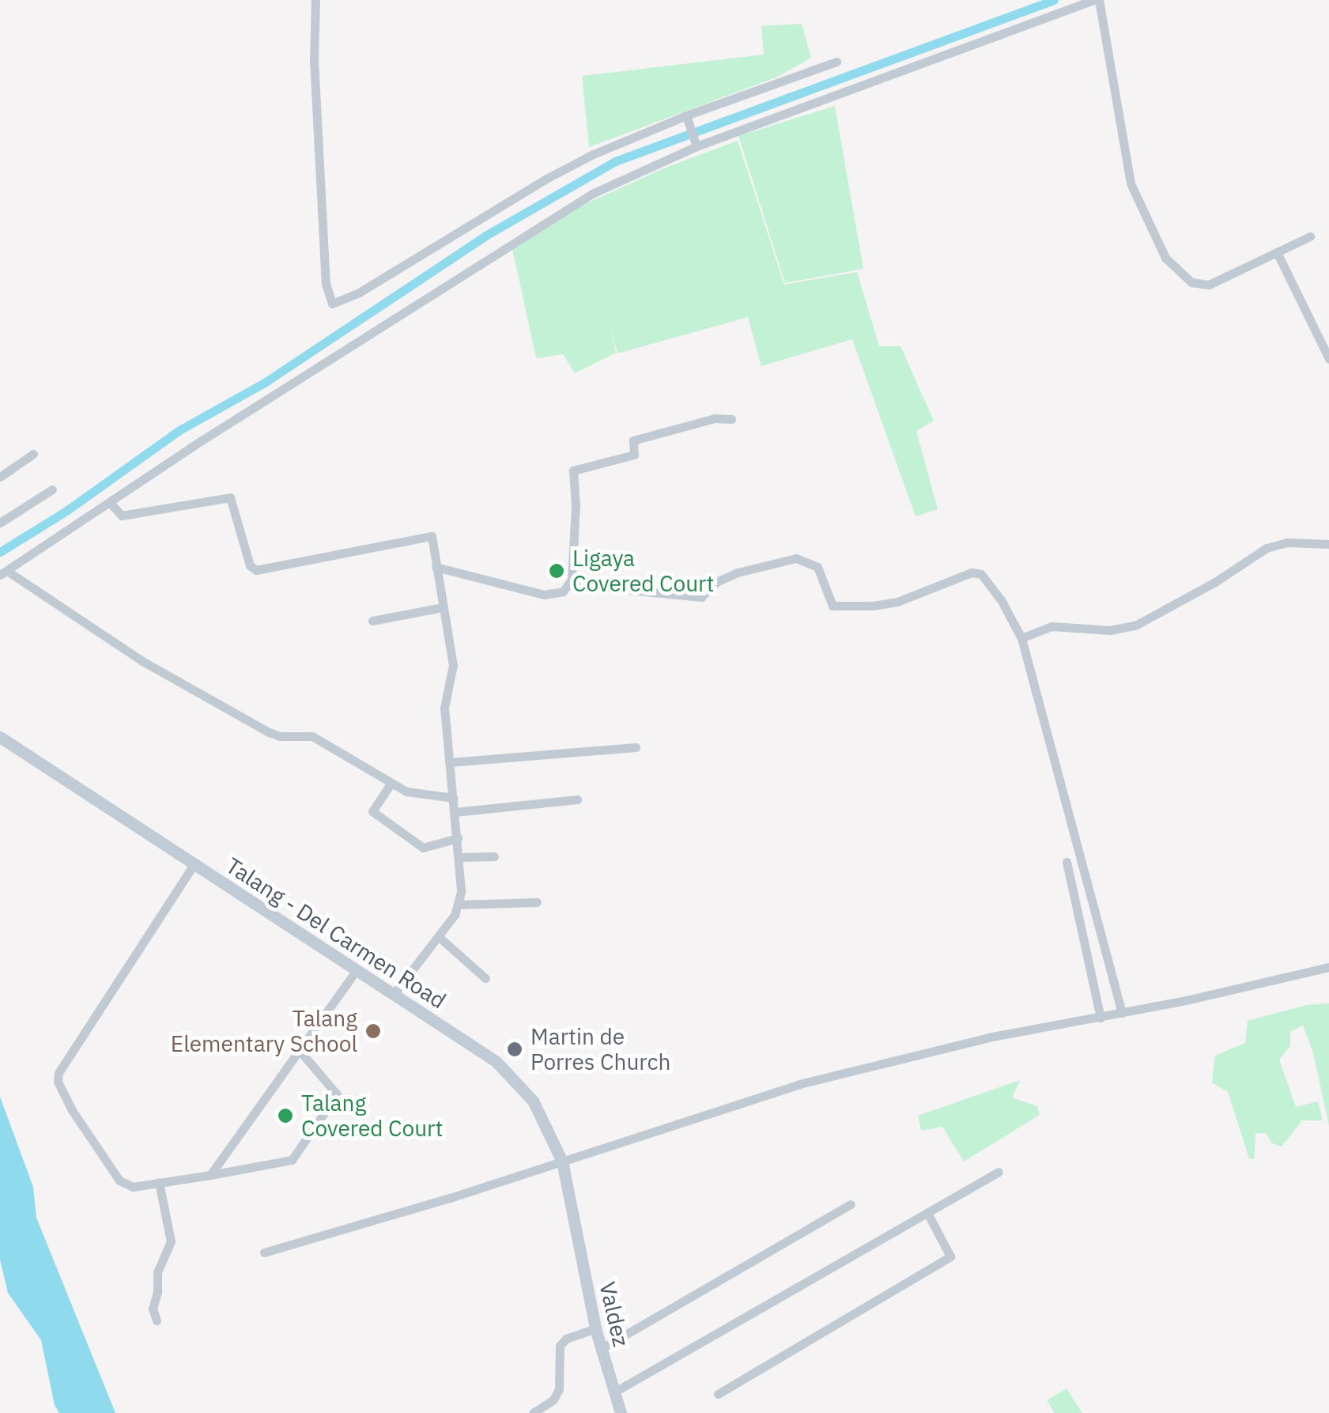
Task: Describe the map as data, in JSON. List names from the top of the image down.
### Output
{
  "streets": {
    "street": ["Talang - Del Carmen Road", "Valdez"]
  },
  "crossings": [
    ["Talang - Del Carmen Road", "Valdez"]
  ],
  "places": [
    "Ligaya Covered Court",
    "Talang Elementary School",
    "Martin de Porres Church",
    "Talang Covered Court"
  ]
}
